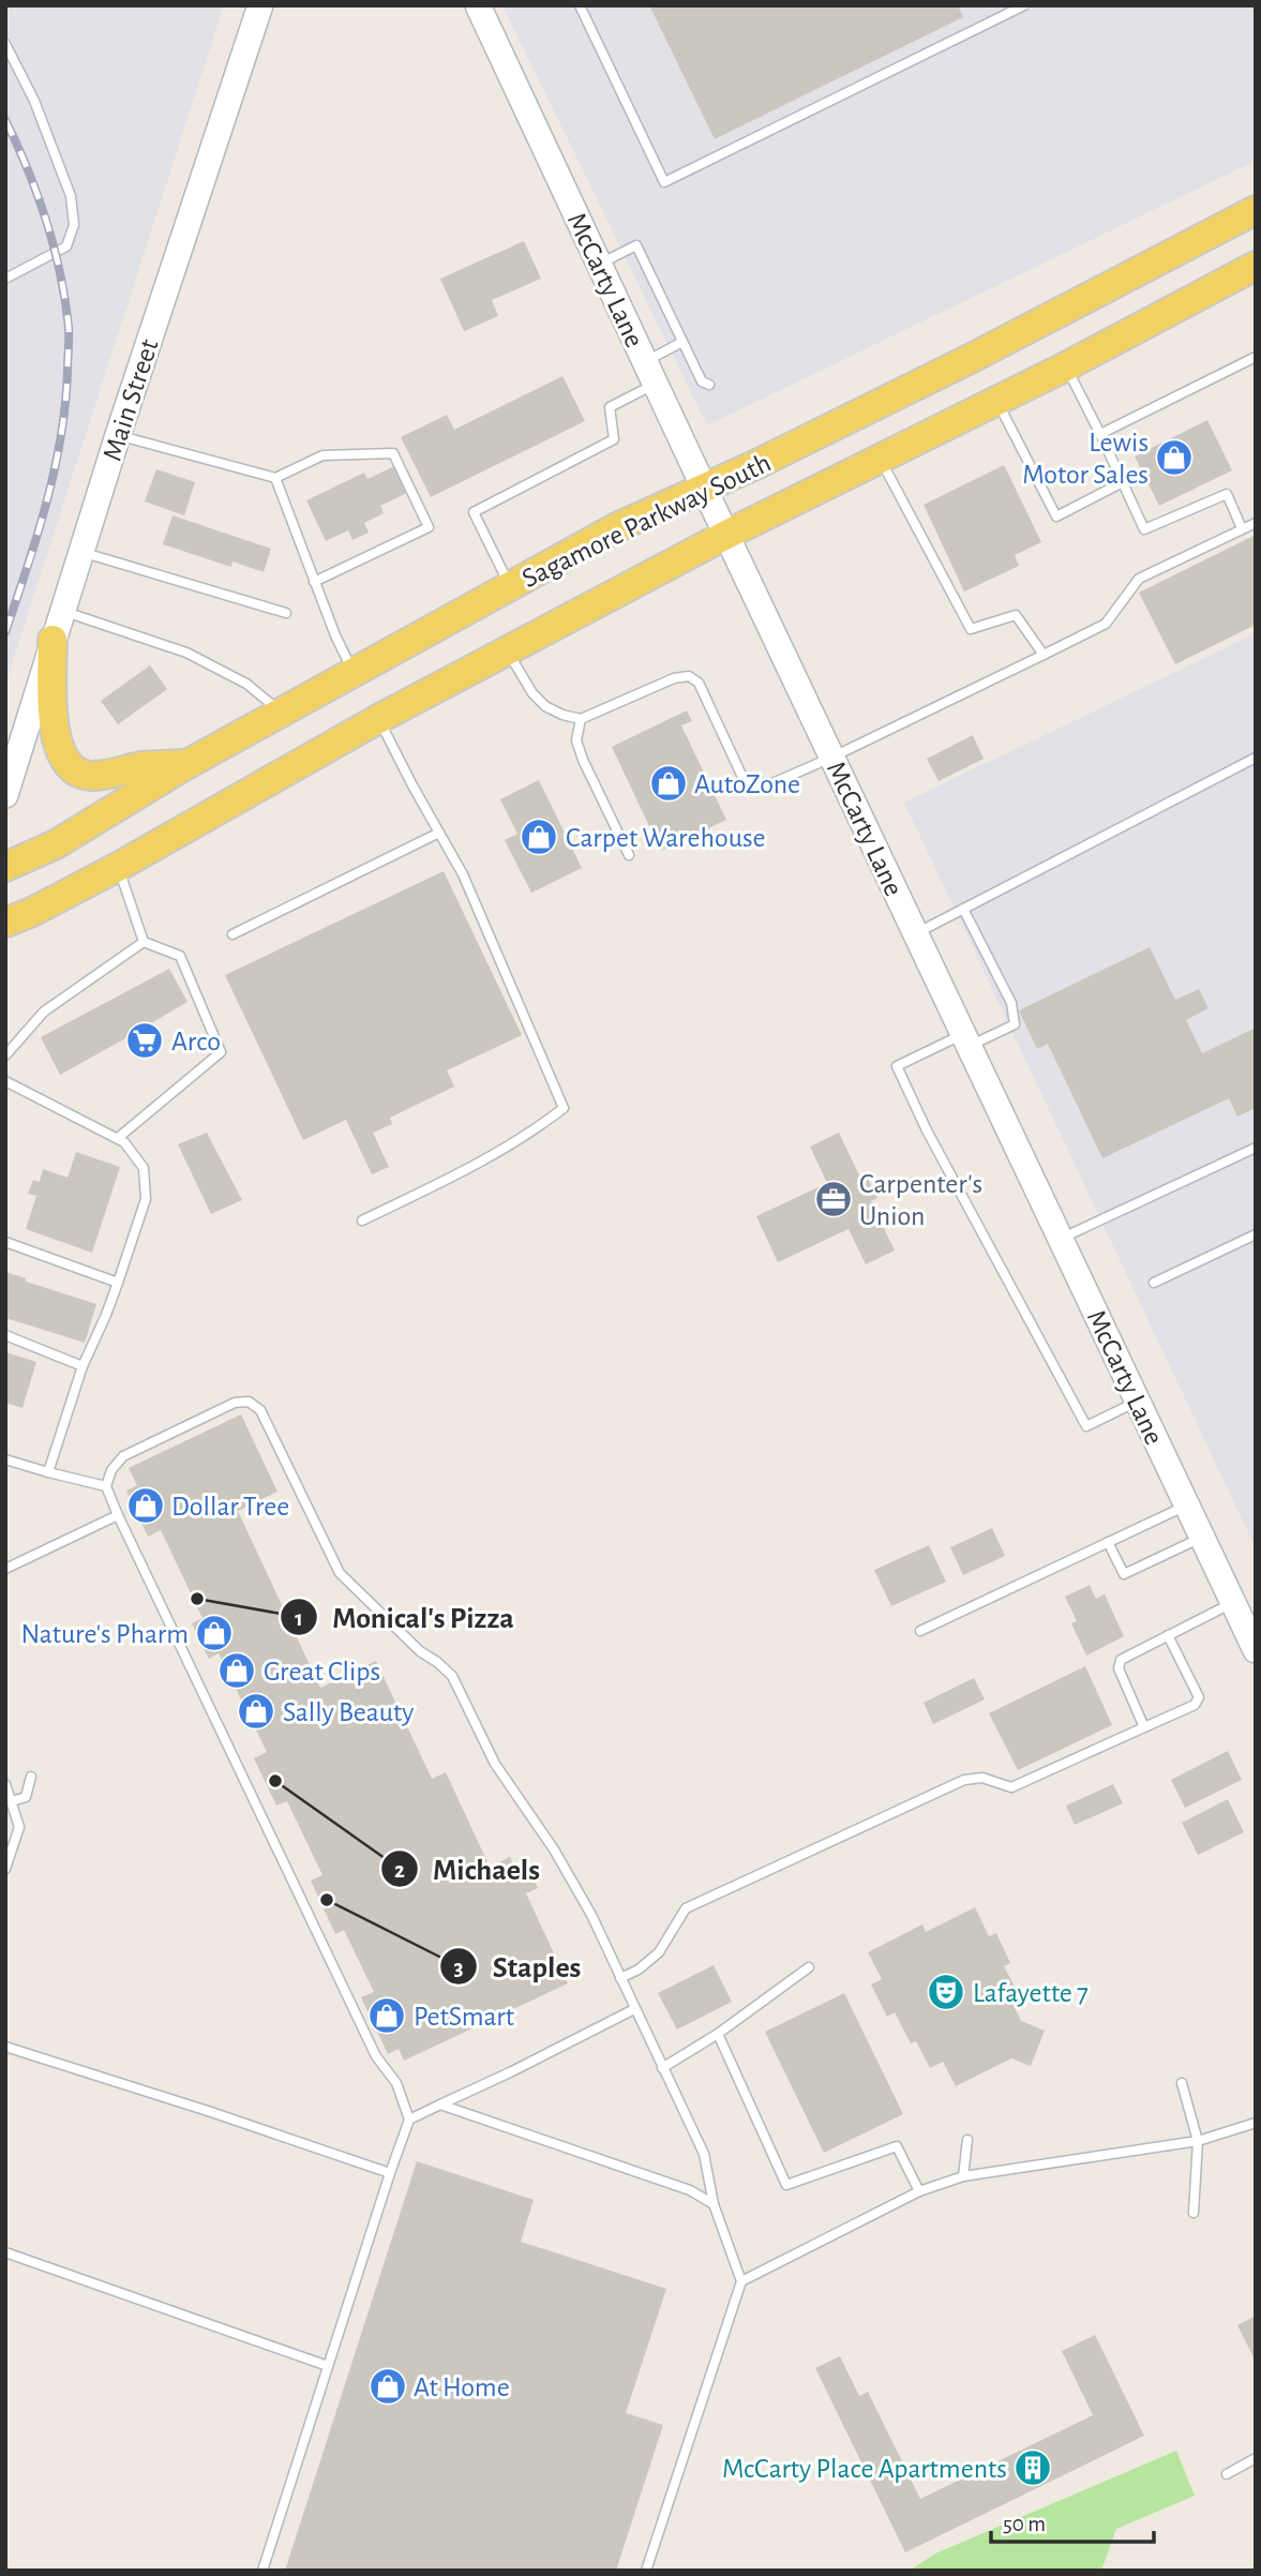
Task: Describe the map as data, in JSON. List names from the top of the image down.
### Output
{
  "streets": {
    "main road": ["McCarty Lane", "Main Street", "Sagamore Parkway South"]
  },
  "crossings": [
    ["McCarty Lane", "Sagamore Parkway South"]
  ],
  "places": {
    "shop": [
      "Lewis Motor Sales",
      "AutoZone",
      "Carpet Warehouse",
      "Dollar Tree",
      "Nature's Pharm",
      "Great Clips",
      "Sally Beauty",
      "PetSmart",
      "At Home"
    ],
    "supermarket": ["Arco"],
    "office": ["Carpenter's Union"],
    "other": ["Monical's Pizza", "Michaels", "Staples"],
    "theatre": ["Lafayette 7"],
    "building": ["McCarty Place Apartments"]
  },
  "scale_bar": "50 m"
}
